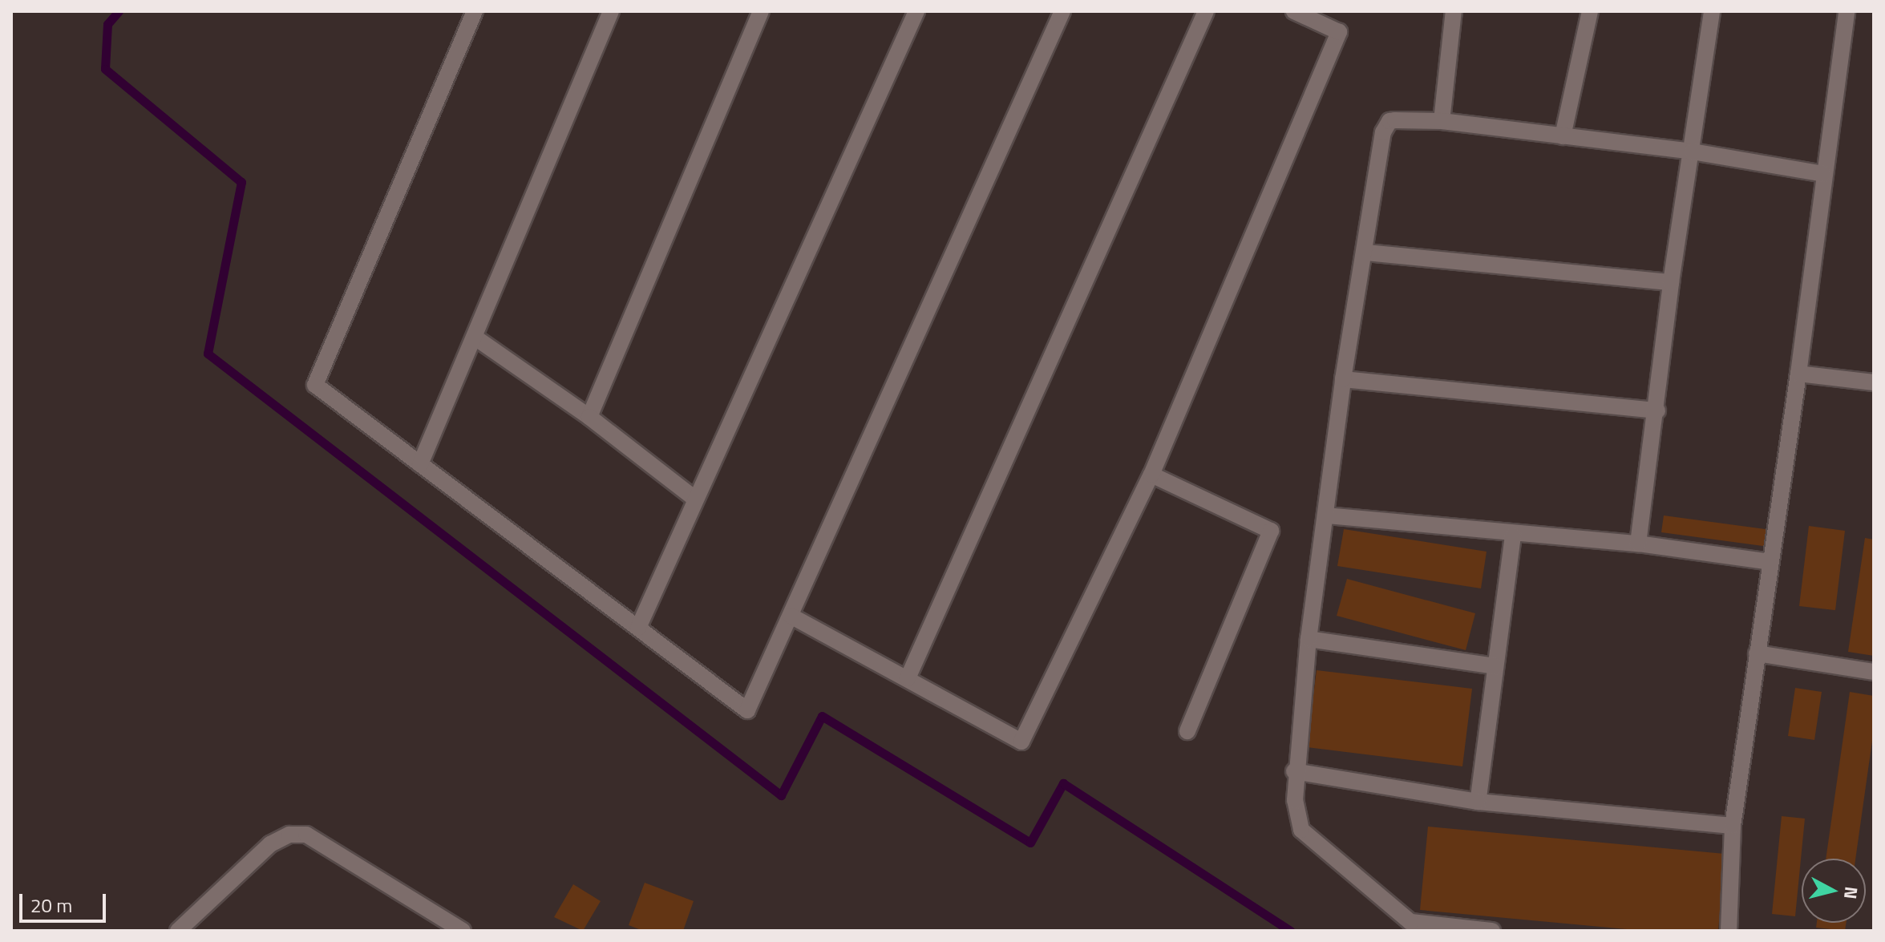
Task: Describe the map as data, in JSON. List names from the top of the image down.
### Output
{
  "scale_bar": "20 m",
  "north": "right"
}
